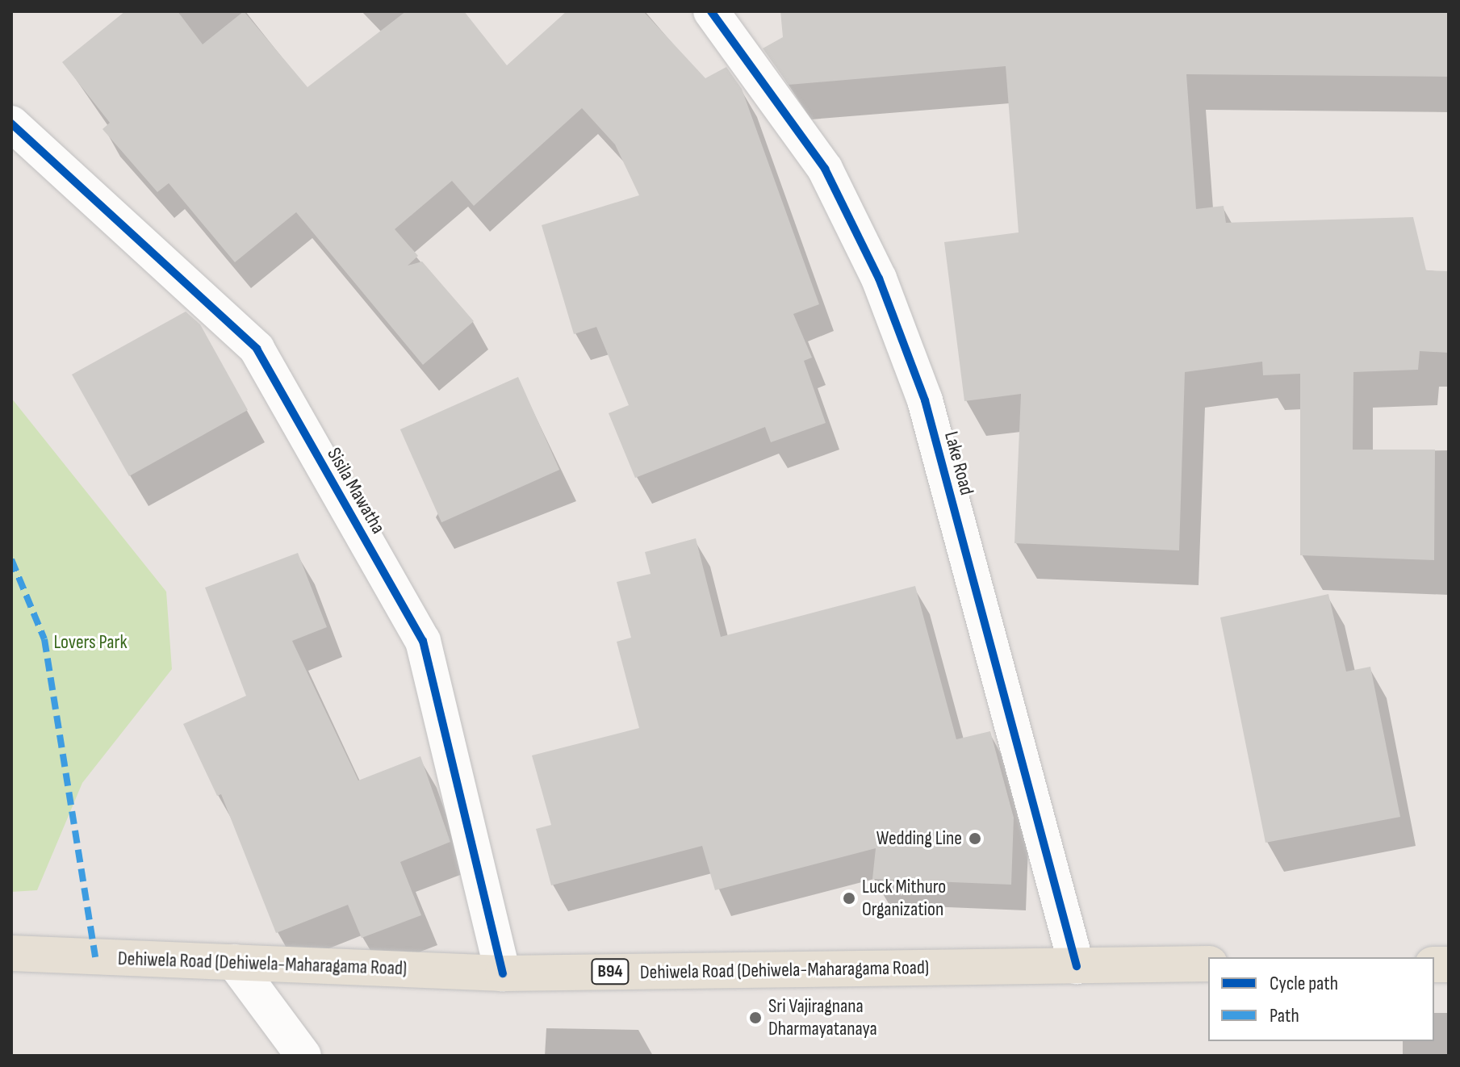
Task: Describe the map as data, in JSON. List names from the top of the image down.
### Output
{
  "streets": {
    "main road": ["Dehiwela Road (Dehiwela-Maharagama Road)", "B94"],
    "street": ["Lake Road", "Sisila Mawatha"]
  },
  "crossings": [
    ["Lake Road", "Dehiwela Road (Dehiwela-Maharagama Road)"],
    ["Sisila Mawatha", "Dehiwela Road (Dehiwela-Maharagama Road)"]
  ],
  "parks": ["Lovers Park"],
  "places": ["Wedding Line", "Luck Mithuro Organization", "Sri Vajiragnana Dharmayatanaya"],
  "legend": ["Cycle path", "Path"]
}
